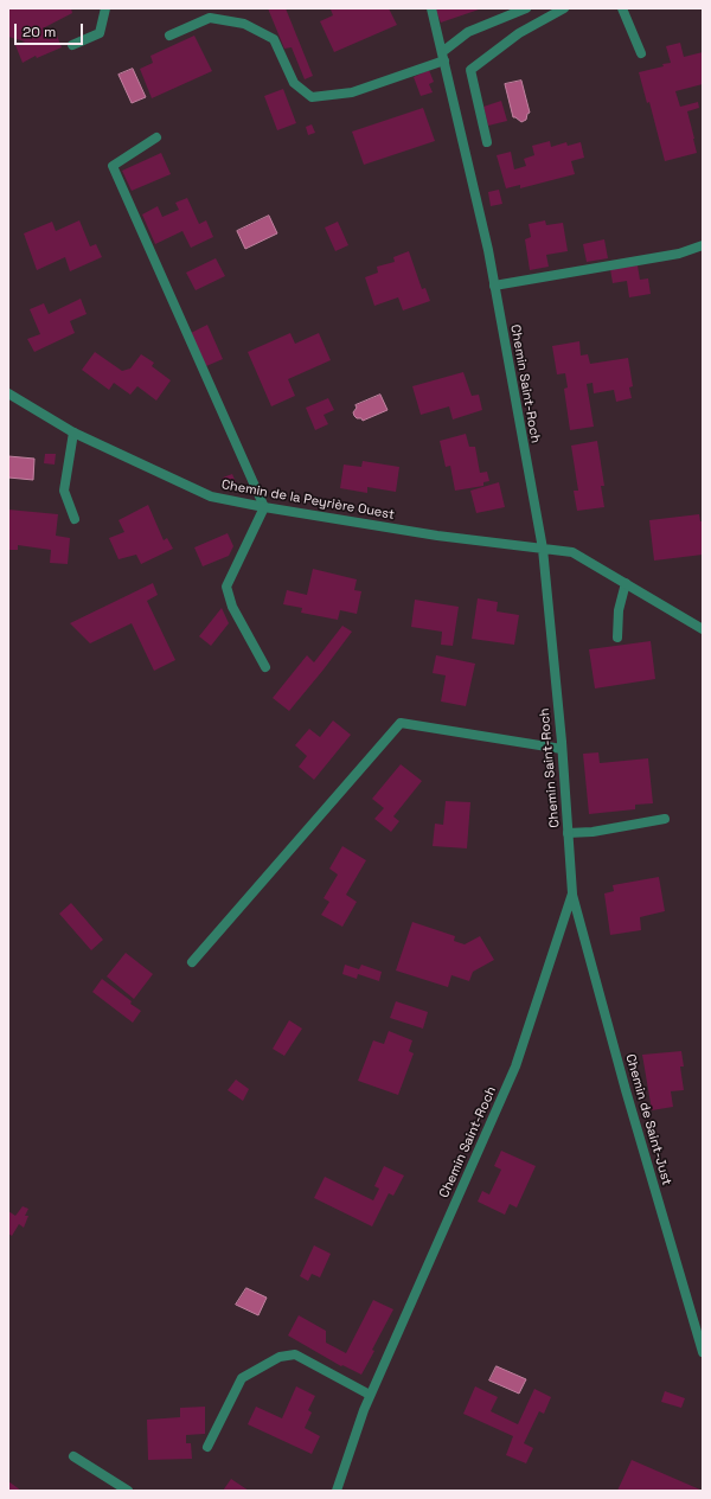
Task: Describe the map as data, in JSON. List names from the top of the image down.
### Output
{
  "streets": {
    "street": ["Chemin Saint-Roch", "Chemin de la Peyrière Ouest", "Chemin de Saint-Just"]
  },
  "crossings": [
    ["Chemin Saint-Roch", "Chemin de la Peyrière Ouest"],
    ["Chemin Saint-Roch", "Chemin de Saint-Just"]
  ],
  "scale_bar": "20 m"
}
